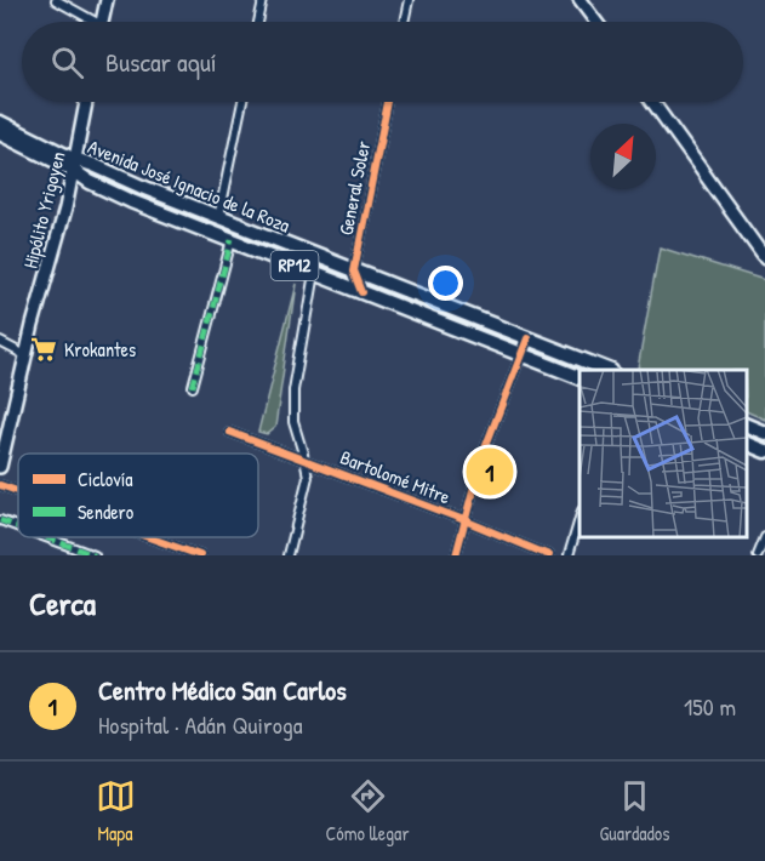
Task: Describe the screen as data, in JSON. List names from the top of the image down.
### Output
{
  "streets": {
    "main road": ["Avenida José Ignacio de la Roza", "Hipólito Yrigoyen", "RP12"],
    "street": ["General Soler", "Bartolomé Mitre"]
  },
  "crossings": [
    ["Avenida José Ignacio de la Roza", "General Soler"],
    ["Avenida José Ignacio de la Roza", "Hipólito Yrigoyen"]
  ],
  "places": {
    "supermarket": ["Krokantes"]
  },
  "legend": ["Ciclovía", "Sendero"],
  "north": "top right",
  "page": {
    "search": "Buscar aquí",
    "pins": "1",
    "heading": "Cerca",
    "list": [
      {
        "mark": "1",
        "name": "Centro Médico San Carlos",
        "note": "Hospital · Adán Quiroga",
        "value": "150 m"
      }
    ],
    "nav": ["Mapa", "Cómo llegar", "Guardados"]
  }
}
